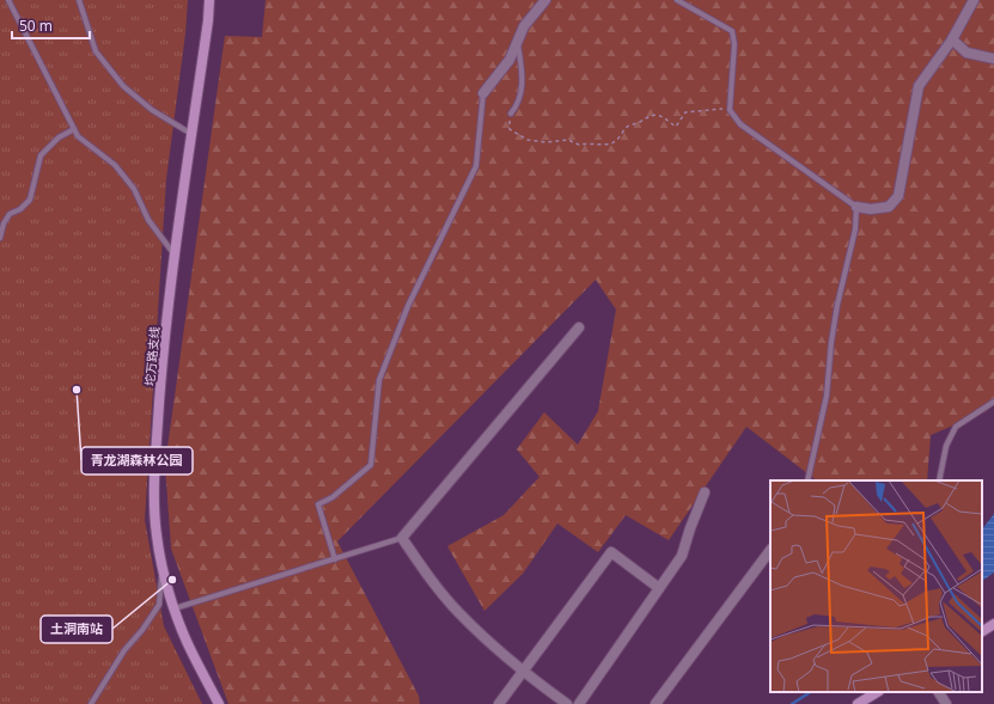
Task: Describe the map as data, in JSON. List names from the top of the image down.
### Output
{
  "streets": {
    "main road": ["坨万路支线"]
  },
  "places": ["青龙湖森林公园", "土洞南站"],
  "scale_bar": "50 m"
}
